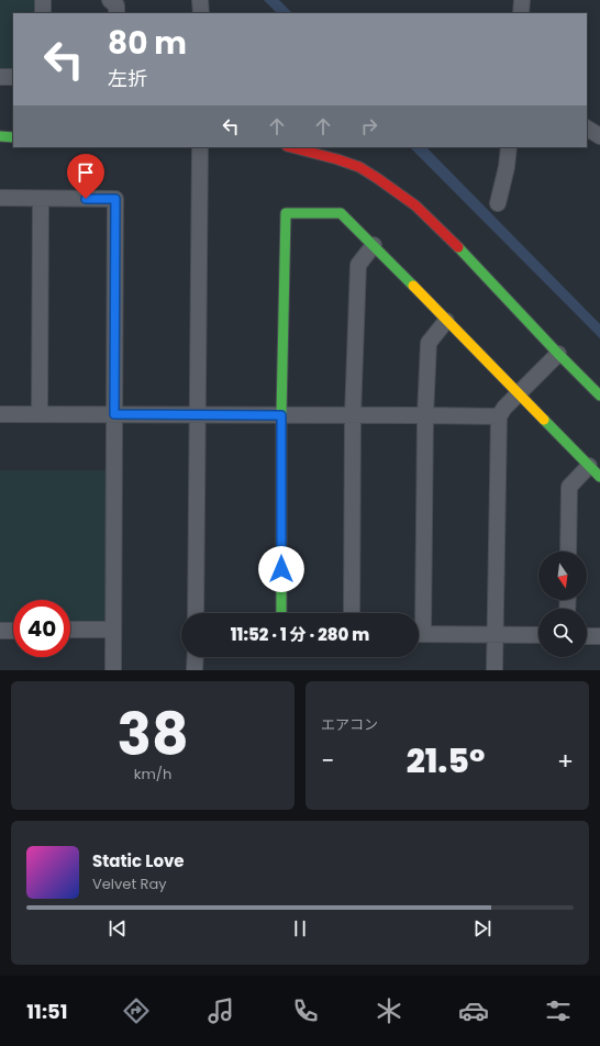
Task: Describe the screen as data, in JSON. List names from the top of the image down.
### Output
{
  "north": "bottom",
  "page": {
    "turn": ["80 m", "左折"],
    "limit": "40",
    "trip": "11:52 · 1 分 · 280 m",
    "tile": [
      ["38", "km/h"],
      "エアコン"
    ],
    "heat": ["−", "21.5°", "+"],
    "song": ["Static Love", "Velvet Ray"],
    "tabs": "11:51"
  }
}
